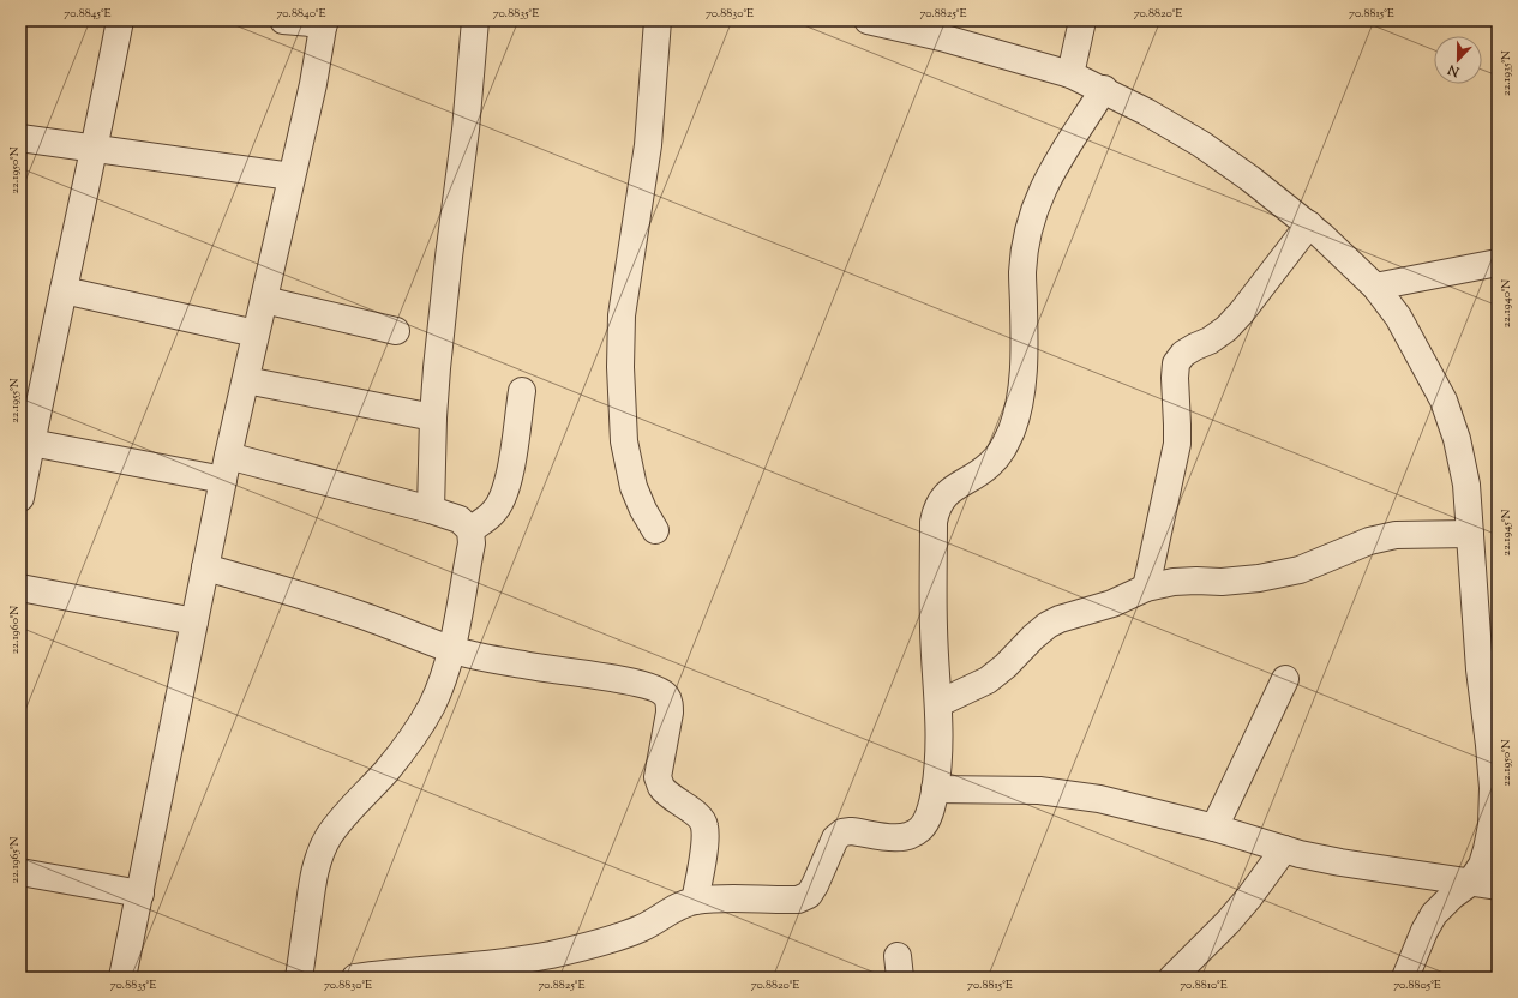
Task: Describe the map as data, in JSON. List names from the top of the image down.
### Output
{
  "north": "bottom",
  "coordinates": [
    "70.8845°E",
    "70.8840°E",
    "70.8835°E",
    "70.8830°E",
    "70.8825°E",
    "70.8820°E",
    "70.8815°E",
    "22.1935°N",
    "22.1950°N",
    "22.1940°N",
    "22.1955°N",
    "22.1945°N",
    "22.1960°N",
    "22.1965°N",
    "70.8810°E",
    "70.8805°E"
  ]
}
